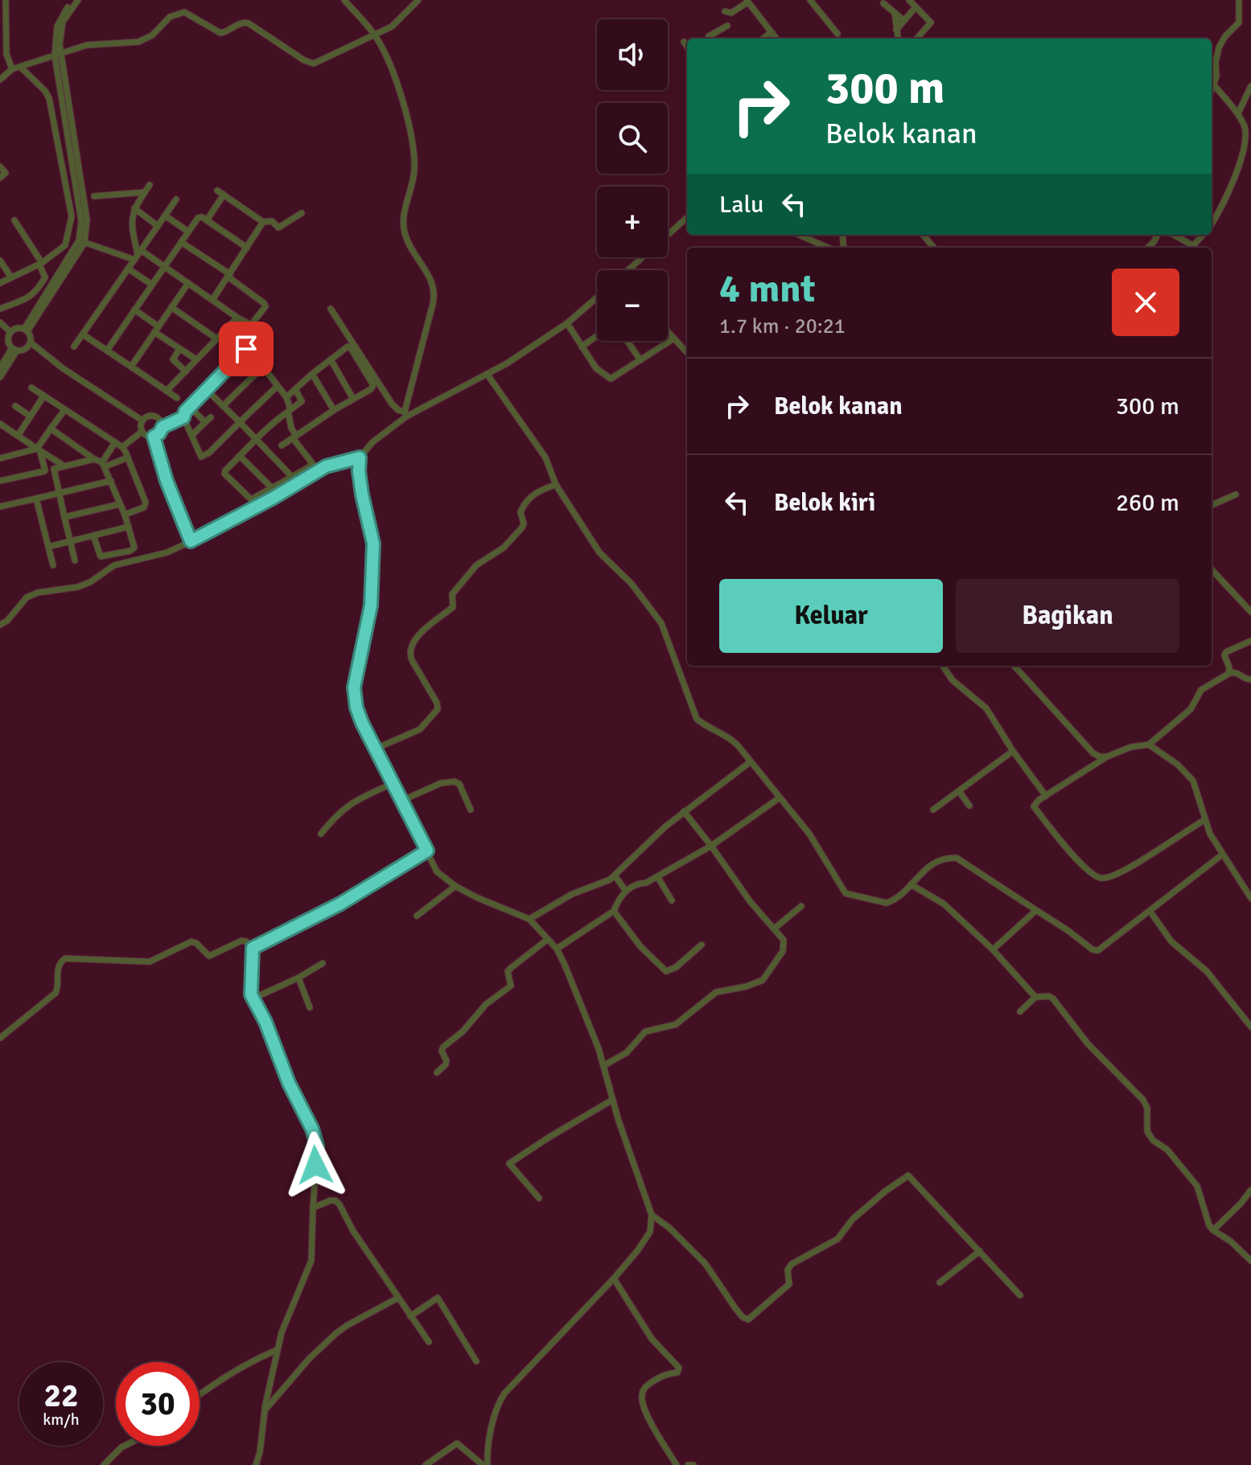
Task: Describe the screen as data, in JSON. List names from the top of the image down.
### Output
{
  "page": {
    "map_buttons": ["+", "−"],
    "turn": ["300 m", "Belok kanan"],
    "then": "Lalu",
    "heading": ["4 mnt", "1.7 km · 20:21"],
    "list": [
      {
        "name": "Belok kanan",
        "value": "300 m"
      },
      {
        "name": "Belok kiri",
        "value": "260 m"
      }
    ],
    "buttons": ["Keluar", "Bagikan"],
    "speed": "22 km/h",
    "limit": "30"
  }
}
